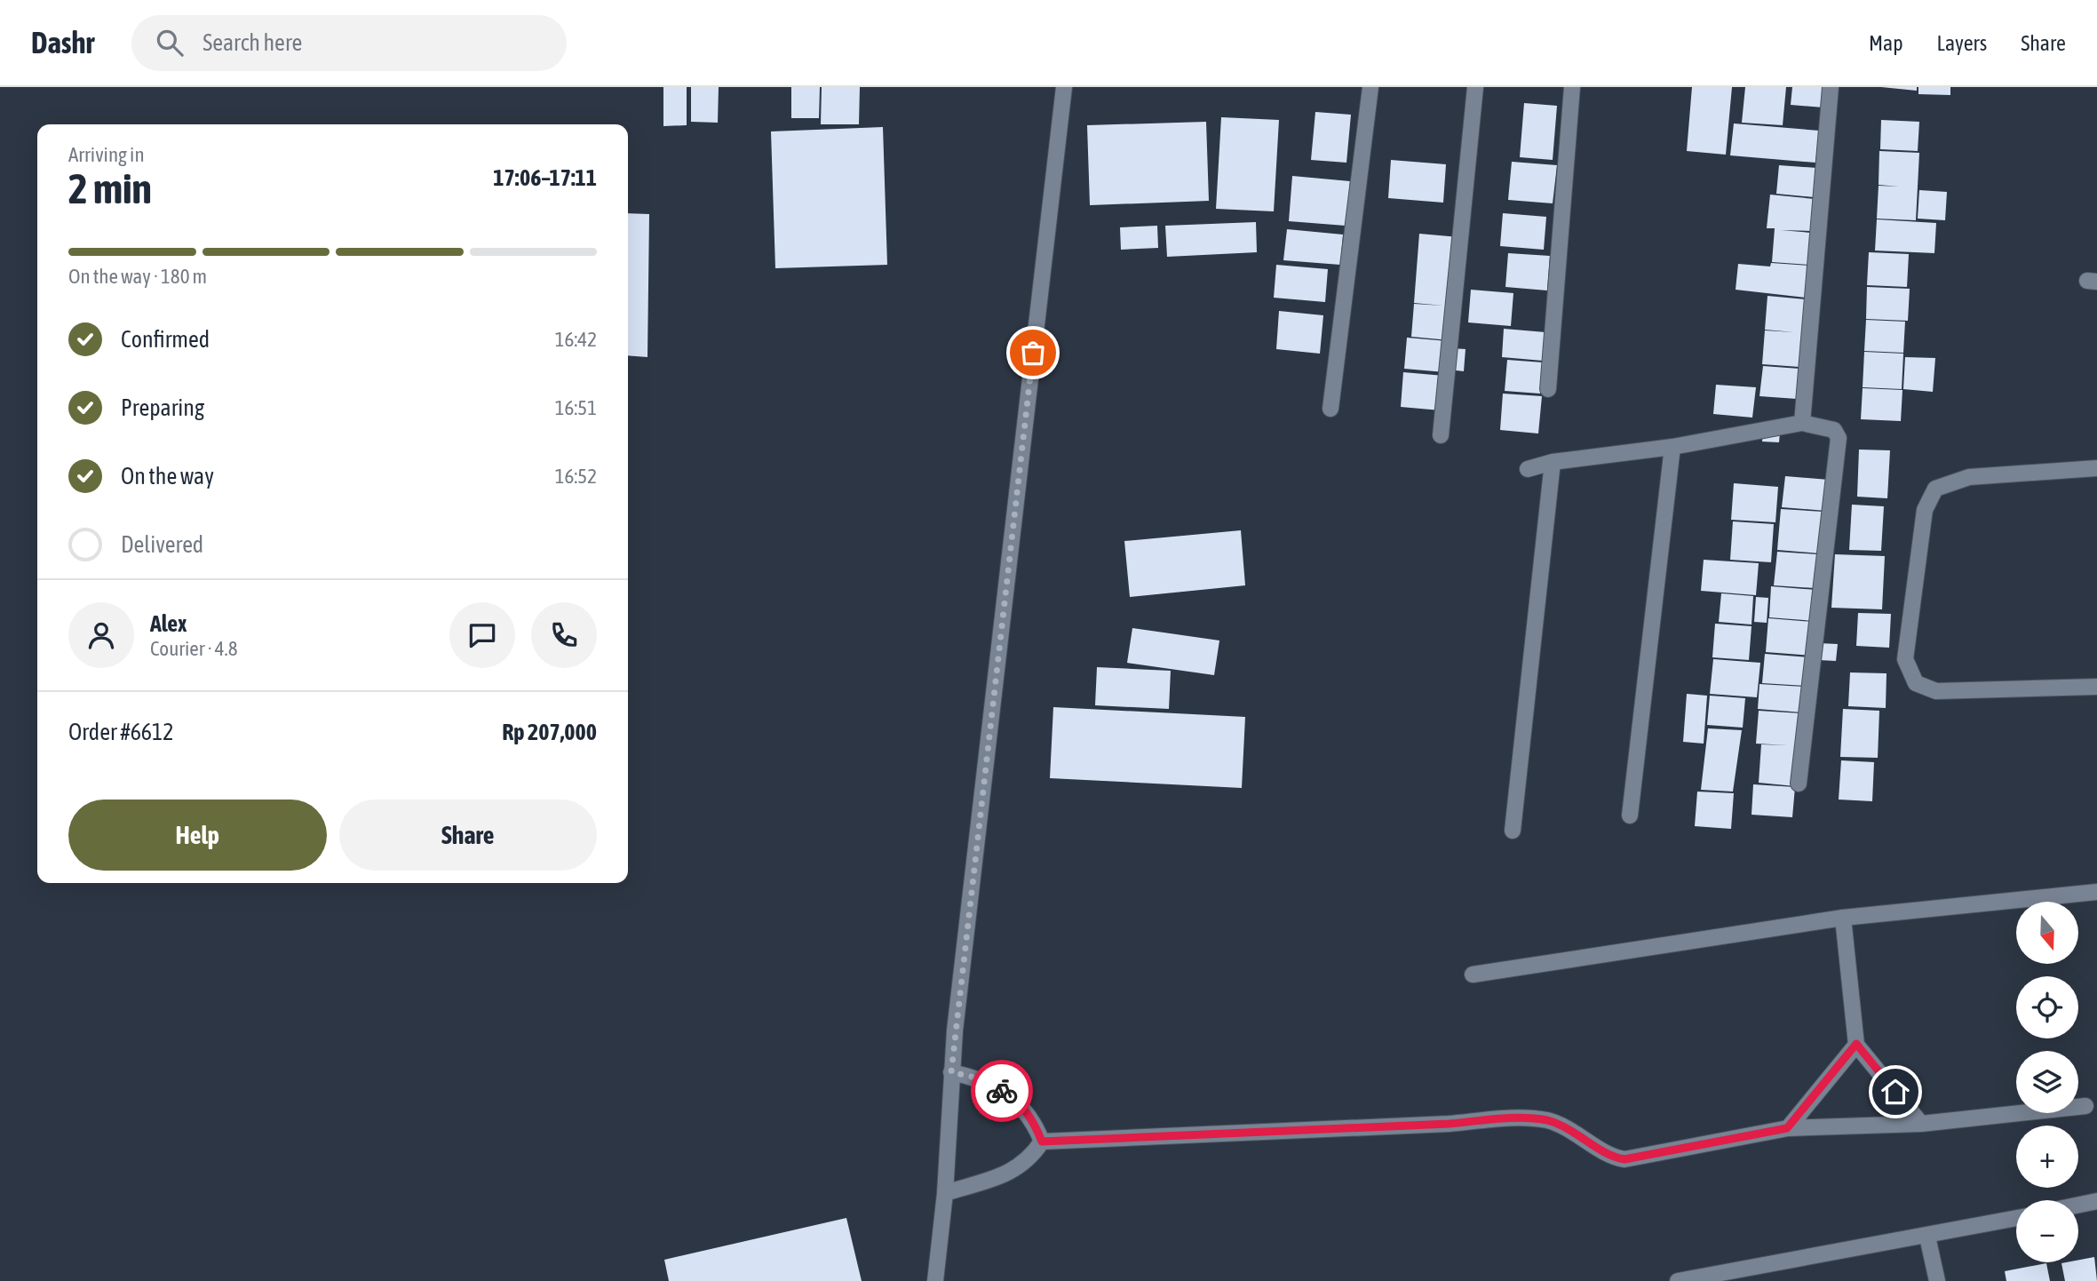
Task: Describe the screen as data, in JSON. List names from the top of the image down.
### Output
{
  "north": "bottom",
  "page": {
    "header": "Dashr",
    "search": "Search here",
    "nav": ["Map", "Layers", "Share"],
    "heading": ["2 min", "Arriving in", "17:06–17:11"],
    "panel": [
      "Alex",
      "Courier · 4.8",
      "Order #6612",
      "Rp 207,000"
    ],
    "bar": "On the way · 180 m",
    "list": [
      ["Confirmed", "16:42"],
      ["Preparing", "16:51"],
      ["On the way", "16:52"],
      "Delivered"
    ],
    "buttons": ["Help", "Share"],
    "map_buttons": ["+", "−"]
  }
}
